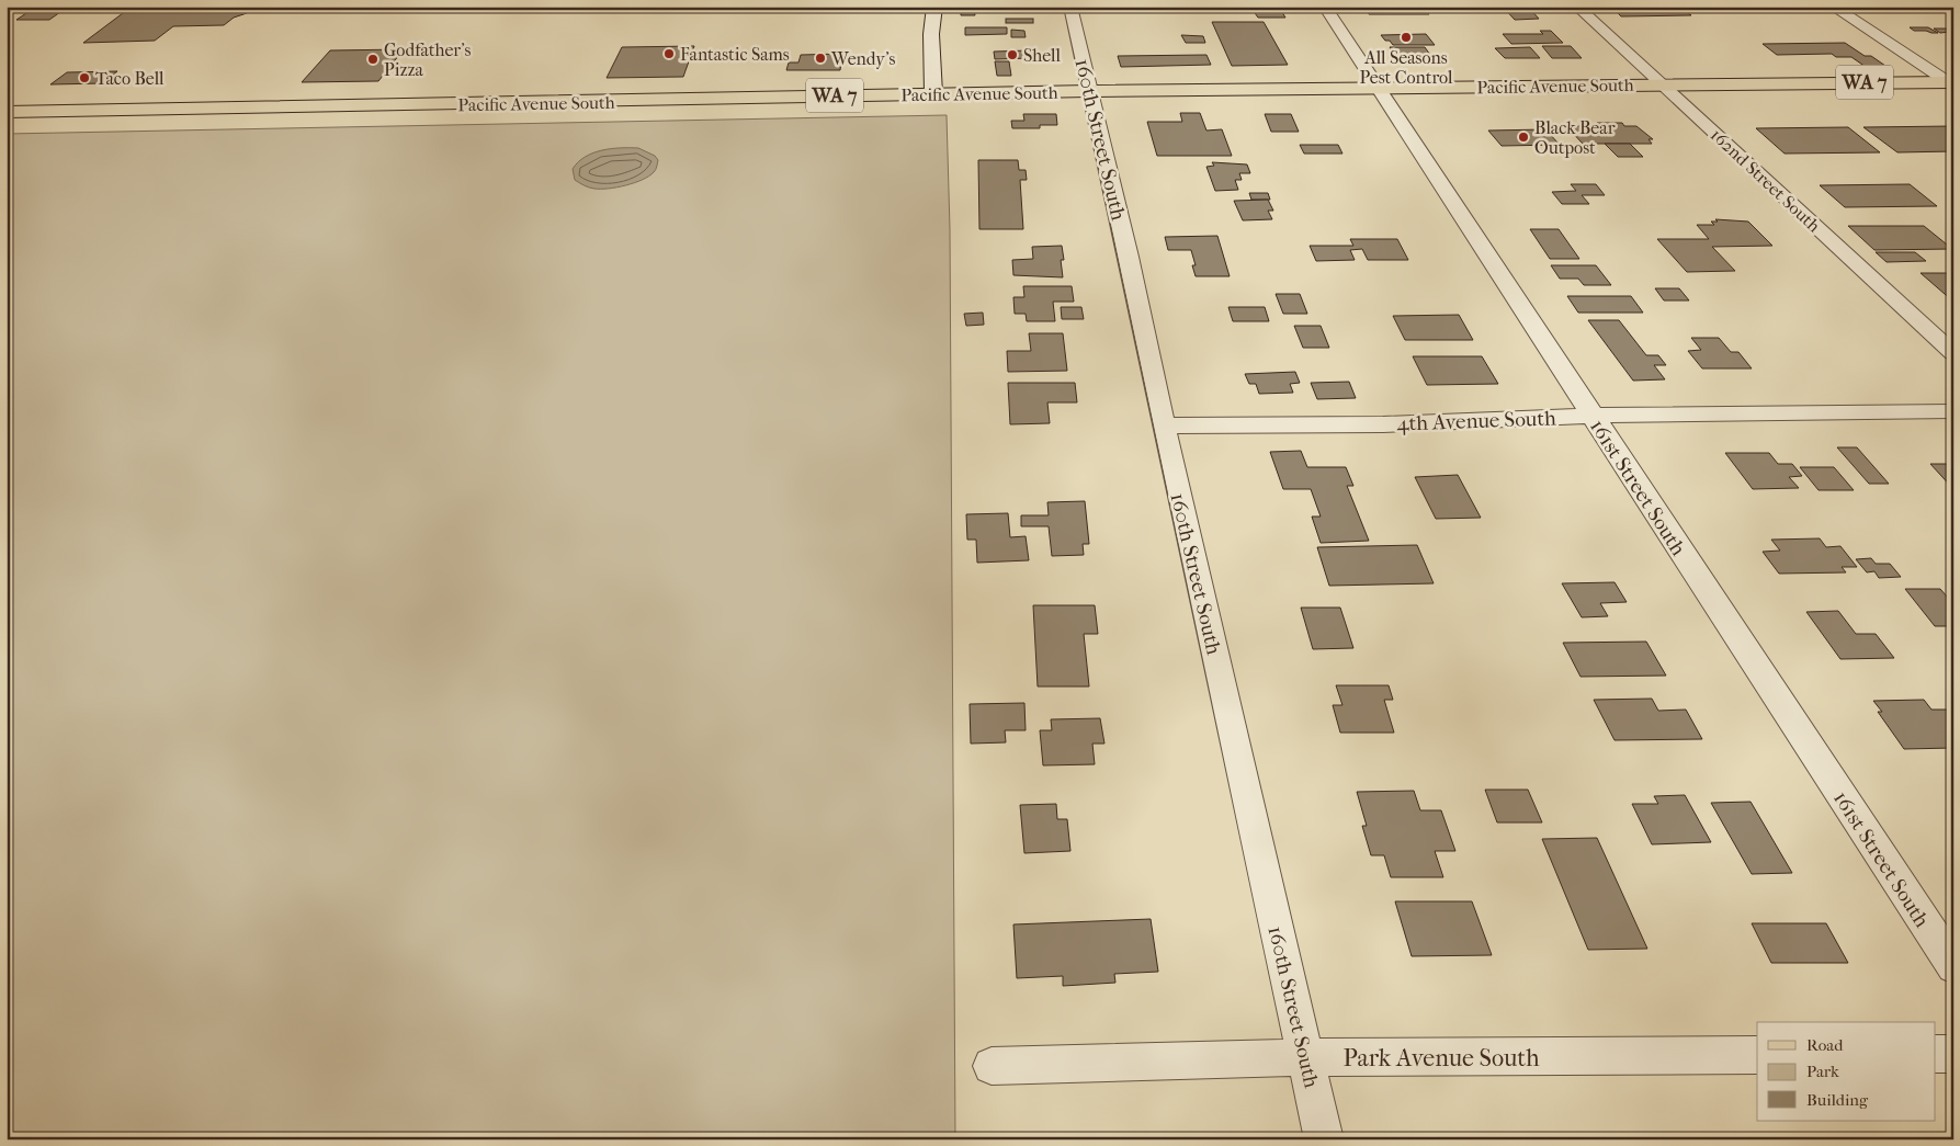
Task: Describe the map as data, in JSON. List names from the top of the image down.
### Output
{
  "streets": {
    "main road": ["WA 7", "Pacific Avenue South"],
    "street": [
      "160th Street South",
      "162nd Street South",
      "4th Avenue South",
      "161st Street South",
      "Park Avenue South"
    ]
  },
  "crossings": [
    ["Pacific Avenue South", "160th Street South"],
    ["Pacific Avenue South", "162nd Street South"],
    ["Pacific Avenue South", "161st Street South"],
    ["160th Street South", "4th Avenue South"],
    ["160th Street South", "Park Avenue South"],
    ["4th Avenue South", "161st Street South"]
  ],
  "places": [
    "All Seasons Pest Control",
    "Fantastic Sams",
    "Shell",
    "Wendy's",
    "Godfather's Pizza",
    "Taco Bell",
    "Black Bear Outpost"
  ],
  "legend": ["Road", "Park", "Building"]
}
